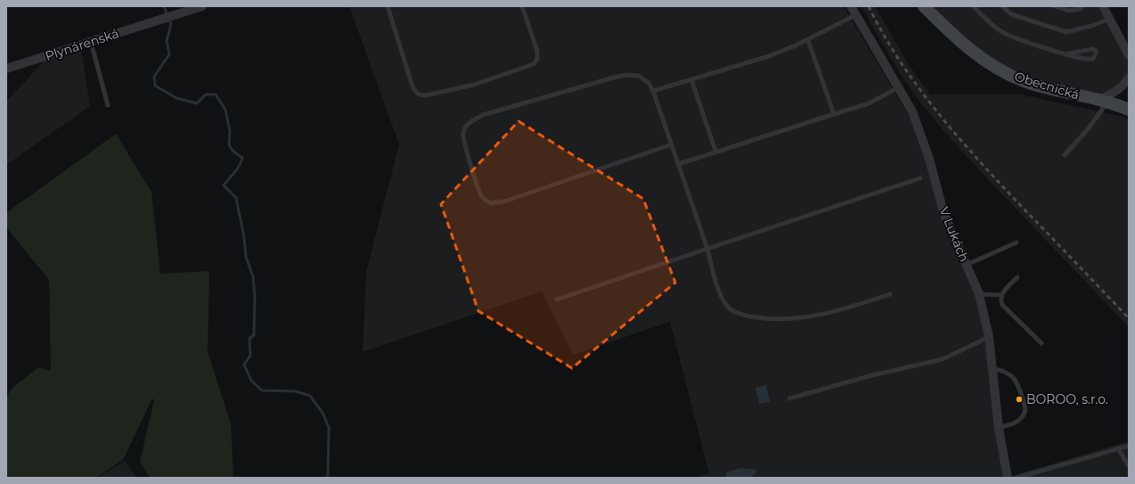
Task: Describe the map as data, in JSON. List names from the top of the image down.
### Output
{
  "streets": {
    "street": ["Plynárenská", "Obecnická", "V Lukách"]
  },
  "places": ["BOROO, s.r.o."]
}
